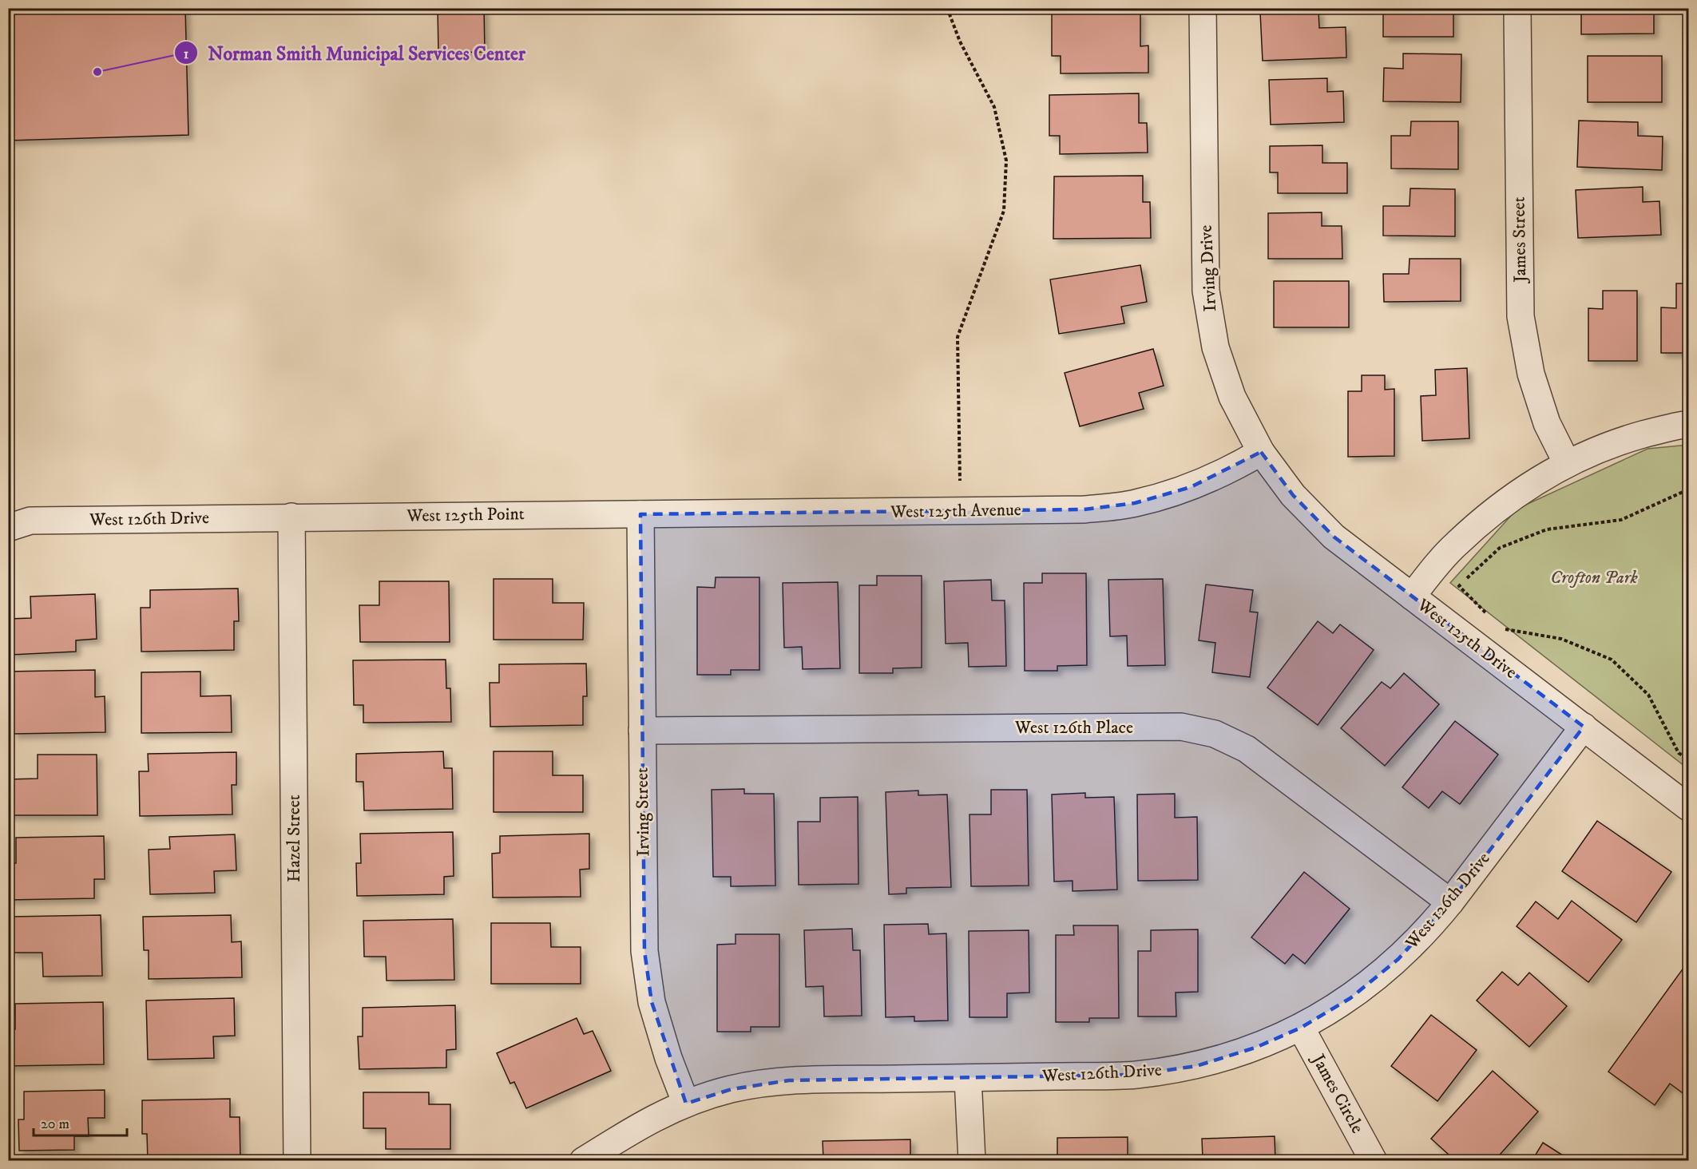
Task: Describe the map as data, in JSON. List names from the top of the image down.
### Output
{
  "streets": {
    "street": [
      "James Street",
      "Irving Drive",
      "West 125th Avenue",
      "West 125th Point",
      "West 126th Drive",
      "West 125th Drive",
      "West 126th Place",
      "Irving Street",
      "Hazel Street",
      "James Circle"
    ]
  },
  "crossings": [
    ["James Street", "West 125th Drive"],
    ["Irving Drive", "West 125th Avenue"],
    ["Irving Drive", "West 125th Drive"],
    ["West 125th Avenue", "West 125th Point"],
    ["West 125th Avenue", "Irving Street"],
    ["West 125th Point", "West 126th Drive"],
    ["West 125th Point", "Irving Street"],
    ["West 125th Point", "Hazel Street"],
    ["West 126th Drive", "West 125th Drive"],
    ["West 126th Drive", "West 126th Place"],
    ["West 126th Drive", "Irving Street"],
    ["West 126th Drive", "Hazel Street"],
    ["West 126th Drive", "James Circle"],
    ["West 126th Place", "Irving Street"]
  ],
  "parks": ["Crofton Park"],
  "places": ["Norman Smith Municipal Services Center"],
  "scale_bar": "20 m"
}
